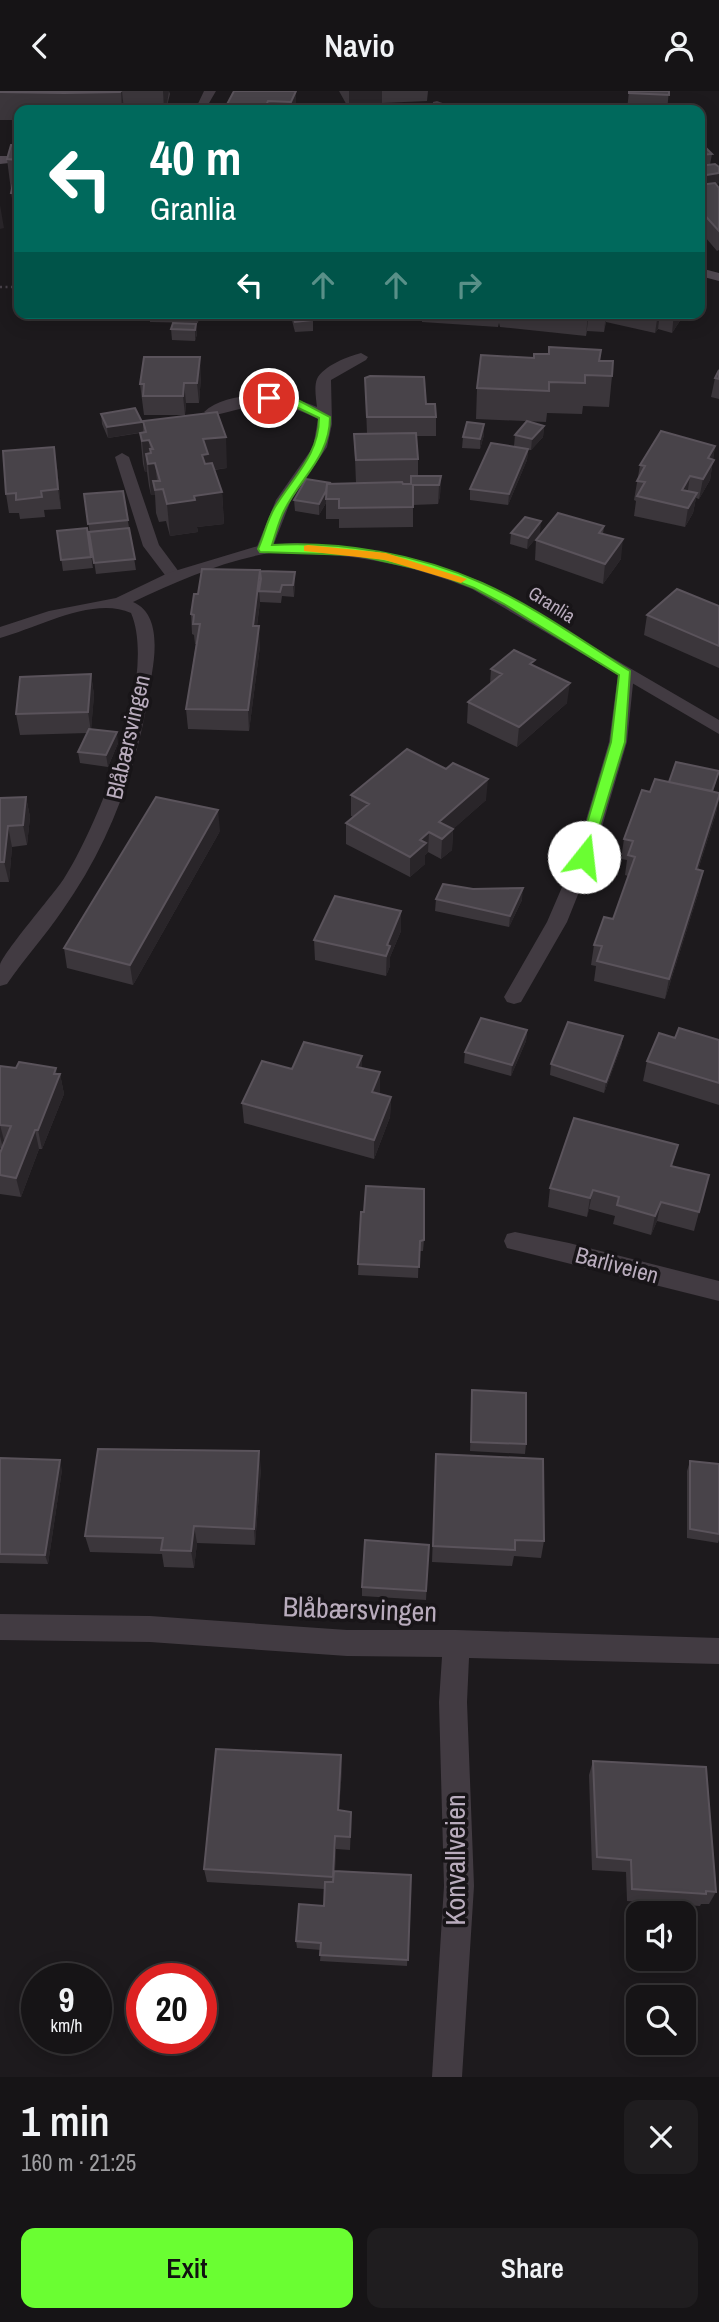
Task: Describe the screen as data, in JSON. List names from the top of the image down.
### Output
{
  "streets": {
    "street": [
      "Granlia",
      "Blåbærsvingen",
      "Barliveien",
      "Konvallveien"
    ]
  },
  "crossings": [
    ["Granlia", "Blåbærsvingen"],
    ["Blåbærsvingen", "Konvallveien"]
  ],
  "page": {
    "header": "Navio",
    "turn": ["40 m", "Granlia"],
    "speed": "9 km/h",
    "limit": "20",
    "heading": ["1 min", "160 m · 21:25"],
    "buttons": ["Exit", "Share"]
  }
}
